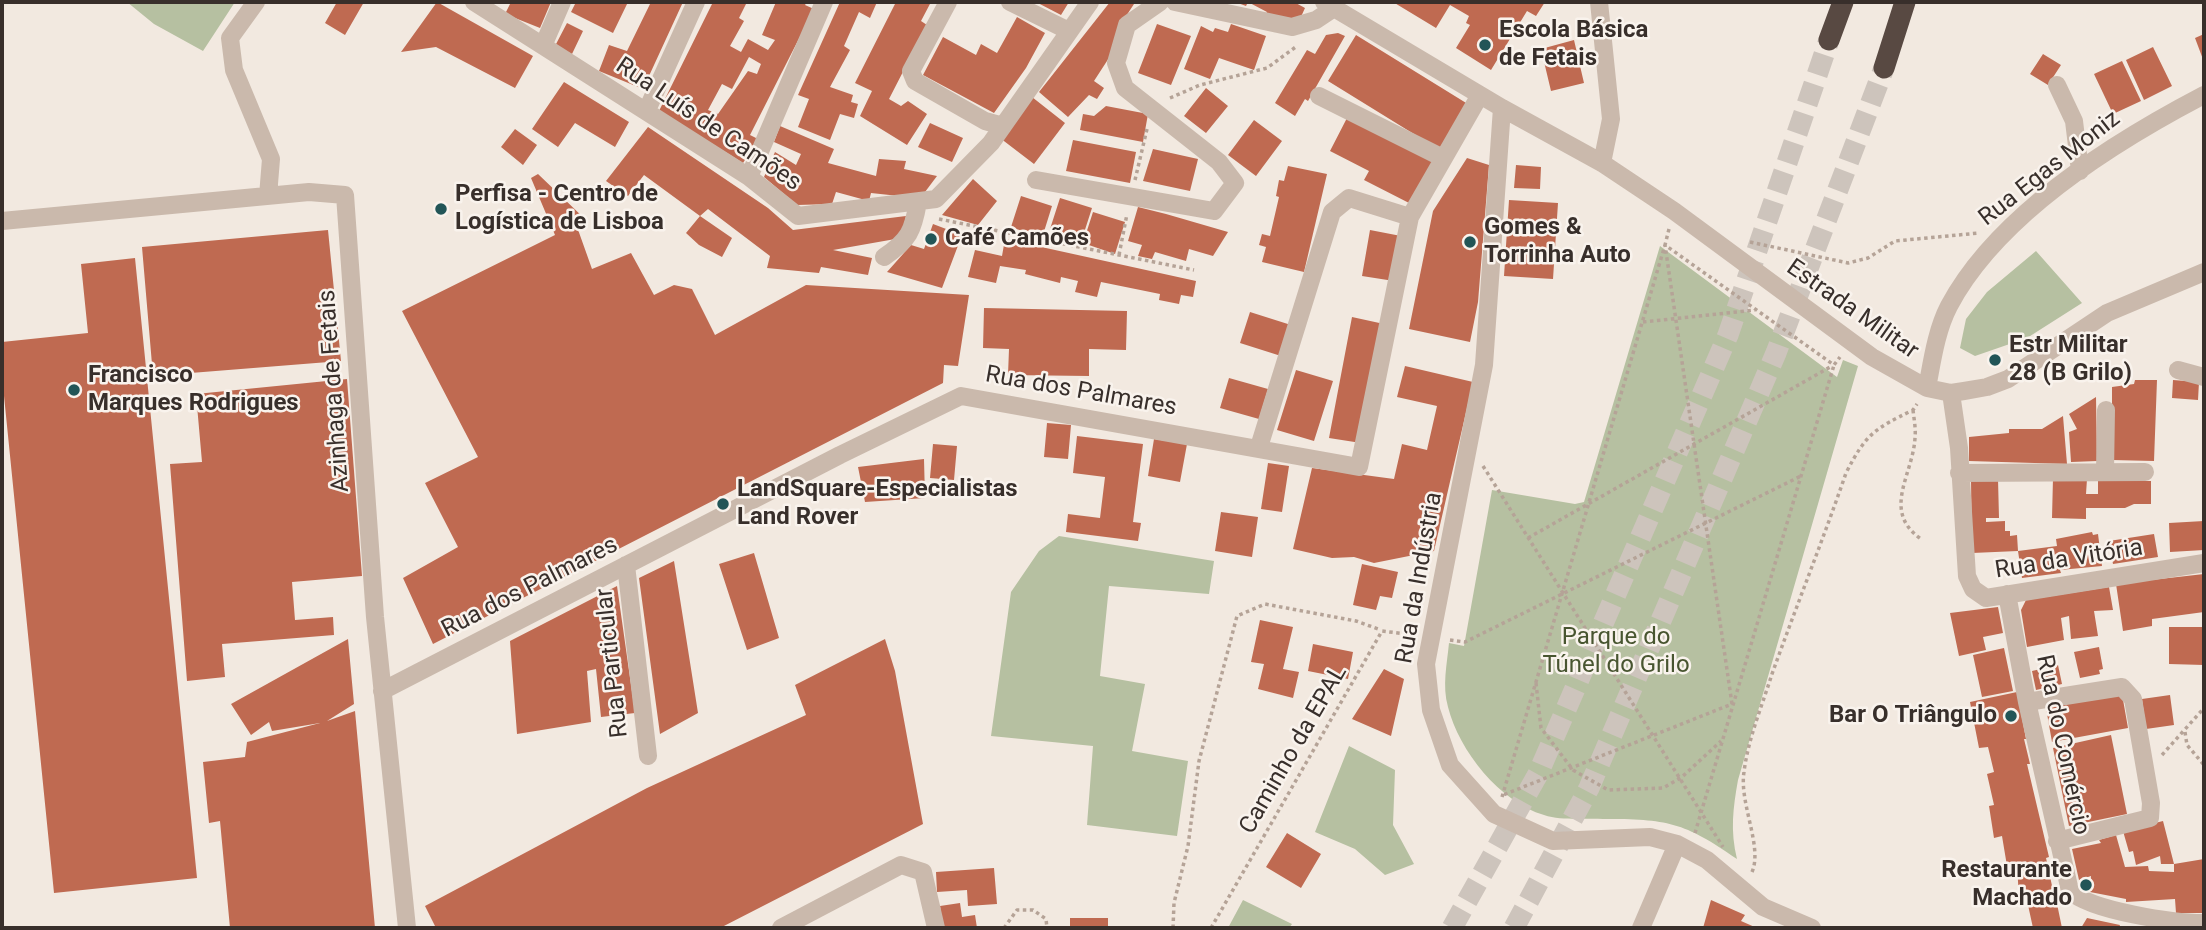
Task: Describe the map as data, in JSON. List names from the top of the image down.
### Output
{
  "streets": {
    "street": [
      "Rua Luís de Camões",
      "Rua Egas Moniz",
      "Estrada Militar",
      "Azinhaga de Fetais",
      "Rua dos Palmares",
      "Rua da Vitória",
      "Rua da Indústria",
      "Rua Particular",
      "Rua do Comércio"
    ],
    "path": ["Caminho da EPAL"]
  },
  "crossings": [
    ["Rua Egas Moniz", "Estrada Militar"],
    ["Estrada Militar", "Rua dos Palmares"],
    ["Estrada Militar", "Rua da Vitória"],
    ["Estrada Militar", "Rua da Indústria"],
    ["Azinhaga de Fetais", "Rua dos Palmares"],
    ["Rua dos Palmares", "Rua Particular"],
    ["Rua da Vitória", "Rua do Comércio"]
  ],
  "parks": ["Parque do Túnel do Grilo"],
  "places": [
    "Escola Básica de Fetais",
    "Perfisa - Centro de Logística de Lisboa",
    "Café Camões",
    "Gomes & Torrinha Auto",
    "Estr Militar 28 (B Grilo)",
    "Francisco Marques Rodrigues",
    "LandSquare-Especialistas Land Rover",
    "Bar O Triângulo",
    "Restaurante Machado"
  ]
}
